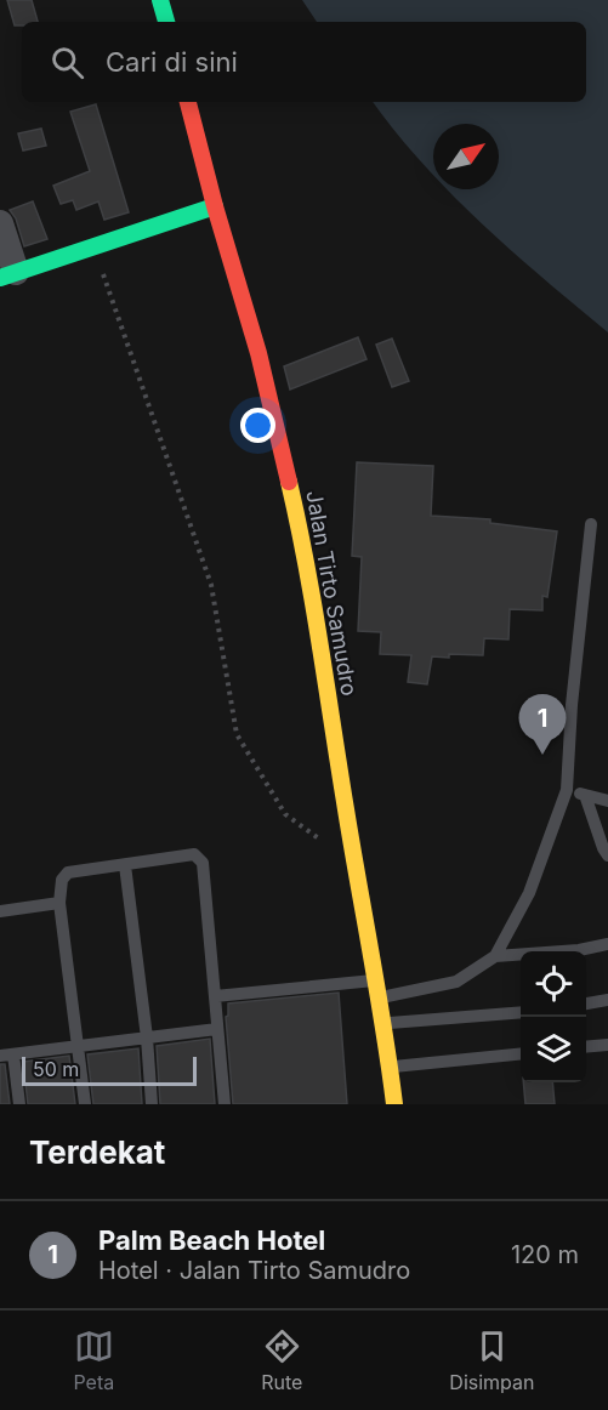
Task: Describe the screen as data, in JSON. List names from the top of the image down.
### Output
{
  "streets": {
    "street": ["Jalan Tirto Samudro"]
  },
  "scale_bar": "50 m",
  "north": "top right",
  "page": {
    "search": "Cari di sini",
    "pins": "1",
    "scale": "50 m",
    "heading": "Terdekat",
    "list": [
      {
        "mark": "1",
        "name": "Palm Beach Hotel",
        "note": "Hotel · Jalan Tirto Samudro",
        "value": "120 m"
      }
    ],
    "nav": ["Peta", "Rute", "Disimpan"]
  }
}
